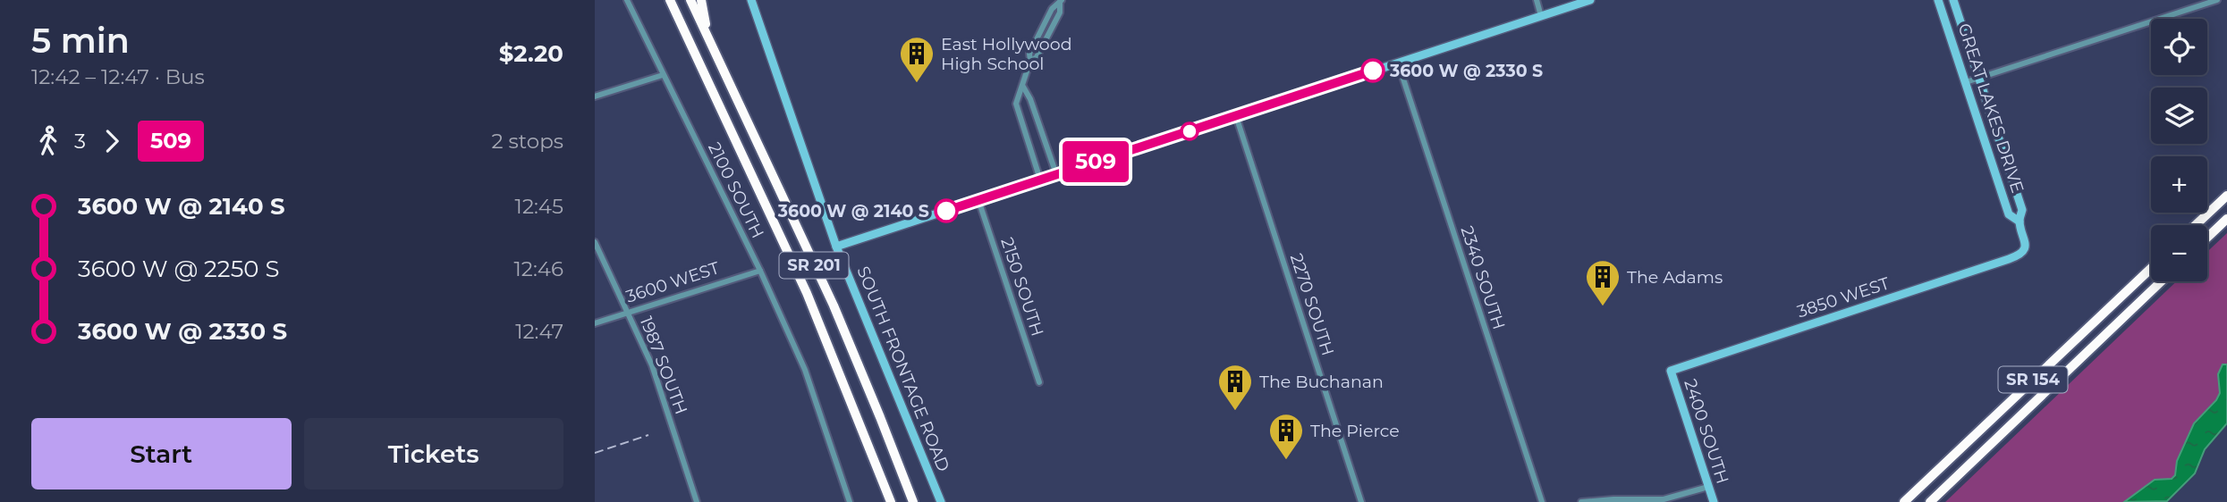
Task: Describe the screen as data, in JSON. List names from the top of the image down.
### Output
{
  "streets": {
    "highway": ["SR 201", "SR 154"],
    "street": [
      "GREAT LAKES DRIVE",
      "2100 SOUTH",
      "2340 SOUTH",
      "3600 WEST",
      "2150 SOUTH",
      "3850 WEST",
      "2270 SOUTH",
      "1987 SOUTH",
      "SOUTH FRONTAGE ROAD",
      "2400 SOUTH"
    ]
  },
  "crossings": [
    ["GREAT LAKES DRIVE", "3850 WEST"],
    ["2100 SOUTH", "3600 WEST"],
    ["3600 WEST", "1987 SOUTH"],
    ["3850 WEST", "2400 SOUTH"]
  ],
  "places": {
    "other": ["3600 W @ 2330 S", "3600 W @ 2140 S"],
    "building": [
      "East Hollywood High School",
      "The Adams",
      "The Buchanan",
      "The Pierce"
    ]
  },
  "lines": ["bus line 509"],
  "page": {
    "heading": ["5 min", "12:42 – 12:47 · Bus", "$2.20"],
    "on_map": "509",
    "map_buttons": ["+", "−"],
    "legs": ["3", "509", "2 stops"],
    "list": [
      {
        "name": "3600 W @ 2140 S",
        "value": "12:45"
      },
      {
        "name": "3600 W @ 2250 S",
        "value": "12:46"
      },
      {
        "name": "3600 W @ 2330 S",
        "value": "12:47"
      }
    ],
    "buttons": ["Start", "Tickets"]
  }
}
